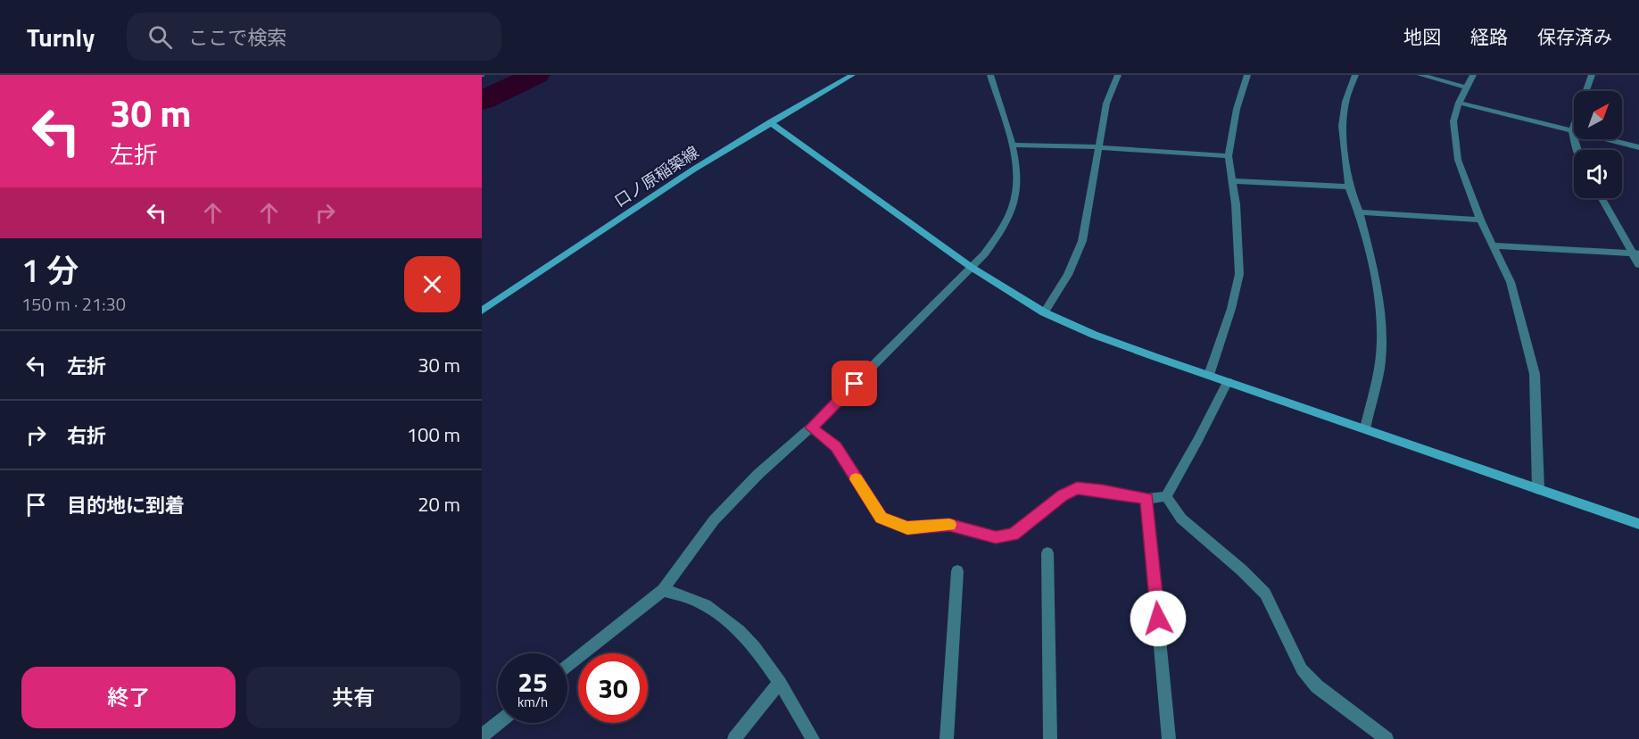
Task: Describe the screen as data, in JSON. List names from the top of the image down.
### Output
{
  "streets": {
    "street": ["口ノ原稲築線"]
  },
  "north": "top right",
  "page": {
    "header": "Turnly",
    "search": "ここで検索",
    "nav": ["地図", "経路", "保存済み"],
    "turn": ["30 m", "左折"],
    "heading": ["1 分", "150 m · 21:30"],
    "list": [
      {
        "name": "左折",
        "value": "30 m"
      },
      {
        "name": "右折",
        "value": "100 m"
      },
      {
        "name": "目的地に到着",
        "value": "20 m"
      }
    ],
    "speed": "25 km/h",
    "limit": "30",
    "buttons": ["終了", "共有"]
  }
}
